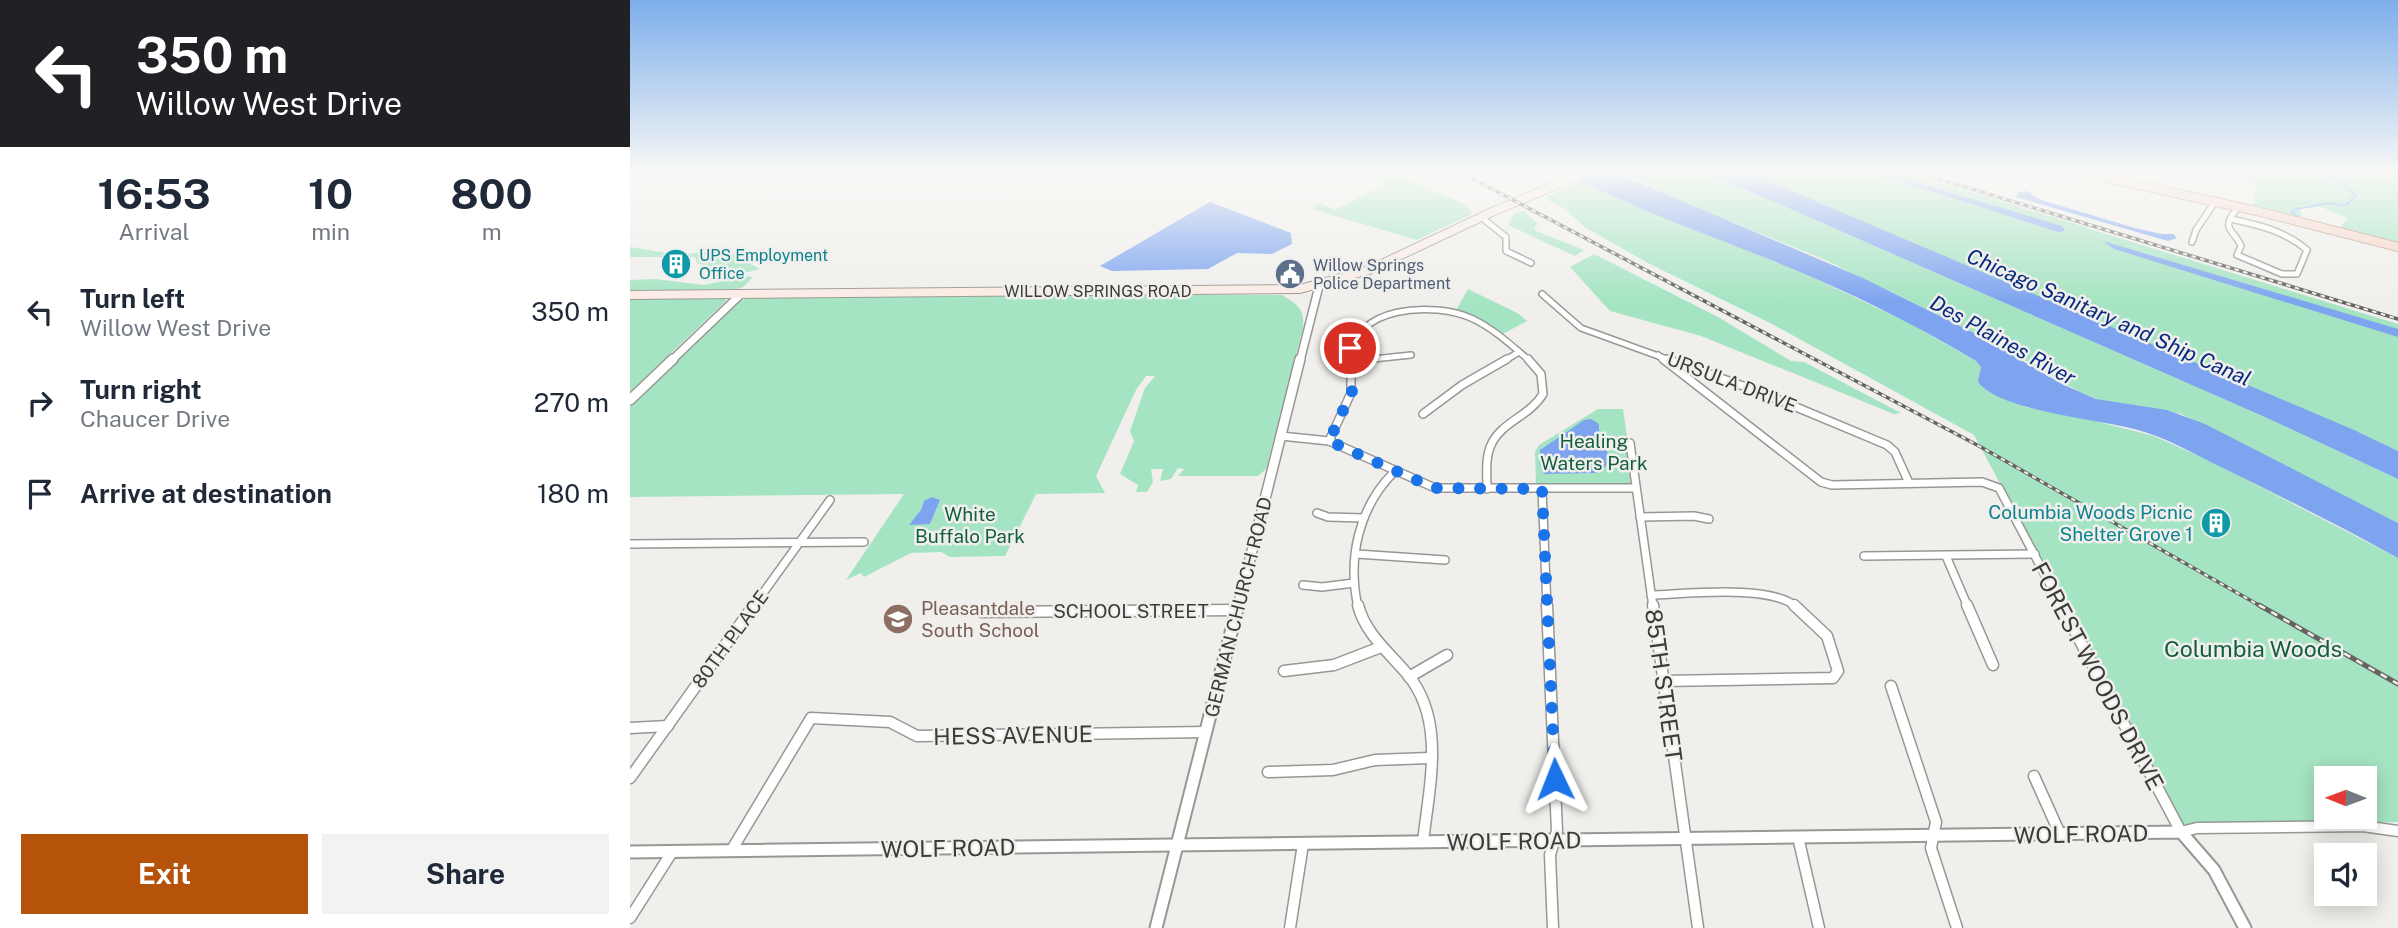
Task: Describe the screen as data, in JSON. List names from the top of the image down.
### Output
{
  "streets": {
    "main road": ["WILLOW SPRINGS ROAD"],
    "street": [
      "URSULA DRIVE",
      "GERMAN CHURCH ROAD",
      "SCHOOL STREET",
      "80TH PLACE",
      "FOREST WOODS DRIVE",
      "85TH STREET",
      "HESS AVENUE",
      "WOLF ROAD"
    ]
  },
  "crossings": [
    ["WILLOW SPRINGS ROAD", "GERMAN CHURCH ROAD"],
    ["URSULA DRIVE", "FOREST WOODS DRIVE"],
    ["GERMAN CHURCH ROAD", "SCHOOL STREET"],
    ["GERMAN CHURCH ROAD", "HESS AVENUE"],
    ["GERMAN CHURCH ROAD", "WOLF ROAD"],
    ["FOREST WOODS DRIVE", "WOLF ROAD"],
    ["85TH STREET", "WOLF ROAD"],
    ["HESS AVENUE", "WOLF ROAD"]
  ],
  "water": ["Chicago Sanitary and Ship Canal", "Des Plaines River"],
  "parks": ["Healing Waters Park", "White Buffalo Park", "Columbia Woods"],
  "places": {
    "building": ["UPS Employment Office", "Columbia Woods Picnic Shelter Grove 1"],
    "public building": ["Willow Springs Police Department"],
    "school or university": ["Pleasantdale South School"]
  },
  "north": "left",
  "page": {
    "turn": ["350 m", "Willow West Drive"],
    "eta": [
      "16:53",
      "Arrival",
      "10",
      "min",
      "800",
      "m"
    ],
    "list": [
      {
        "name": "Turn left",
        "note": "Willow West Drive",
        "value": "350 m"
      },
      {
        "name": "Turn right",
        "note": "Chaucer Drive",
        "value": "270 m"
      },
      {
        "name": "Arrive at destination",
        "value": "180 m"
      }
    ],
    "buttons": ["Exit", "Share"]
  }
}
